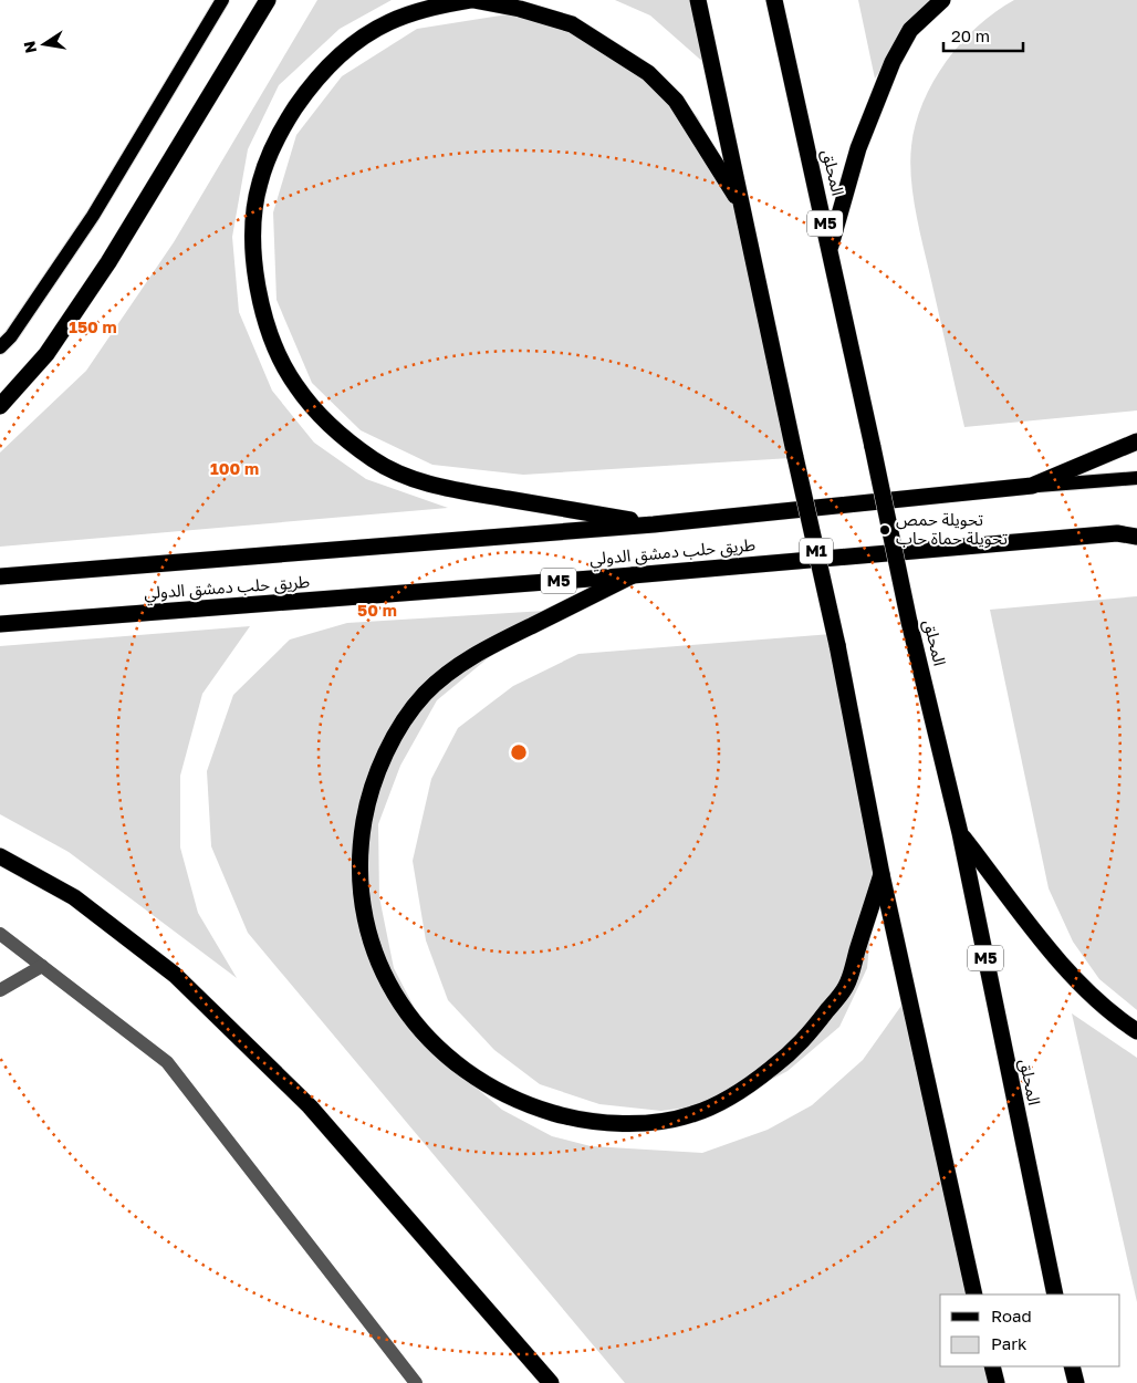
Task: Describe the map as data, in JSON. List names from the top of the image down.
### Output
{
  "streets": {
    "highway": [
      "المحلق",
      "M5",
      "M1",
      "طريق حلب دمشق الدولي"
    ]
  },
  "places": ["تحويلة حمص تحويلة حماة حاب"],
  "legend": ["Road", "Park"],
  "scale_bar": "20 m",
  "north": "left",
  "rings": ["150 m", "100 m", "50 m"]
}
